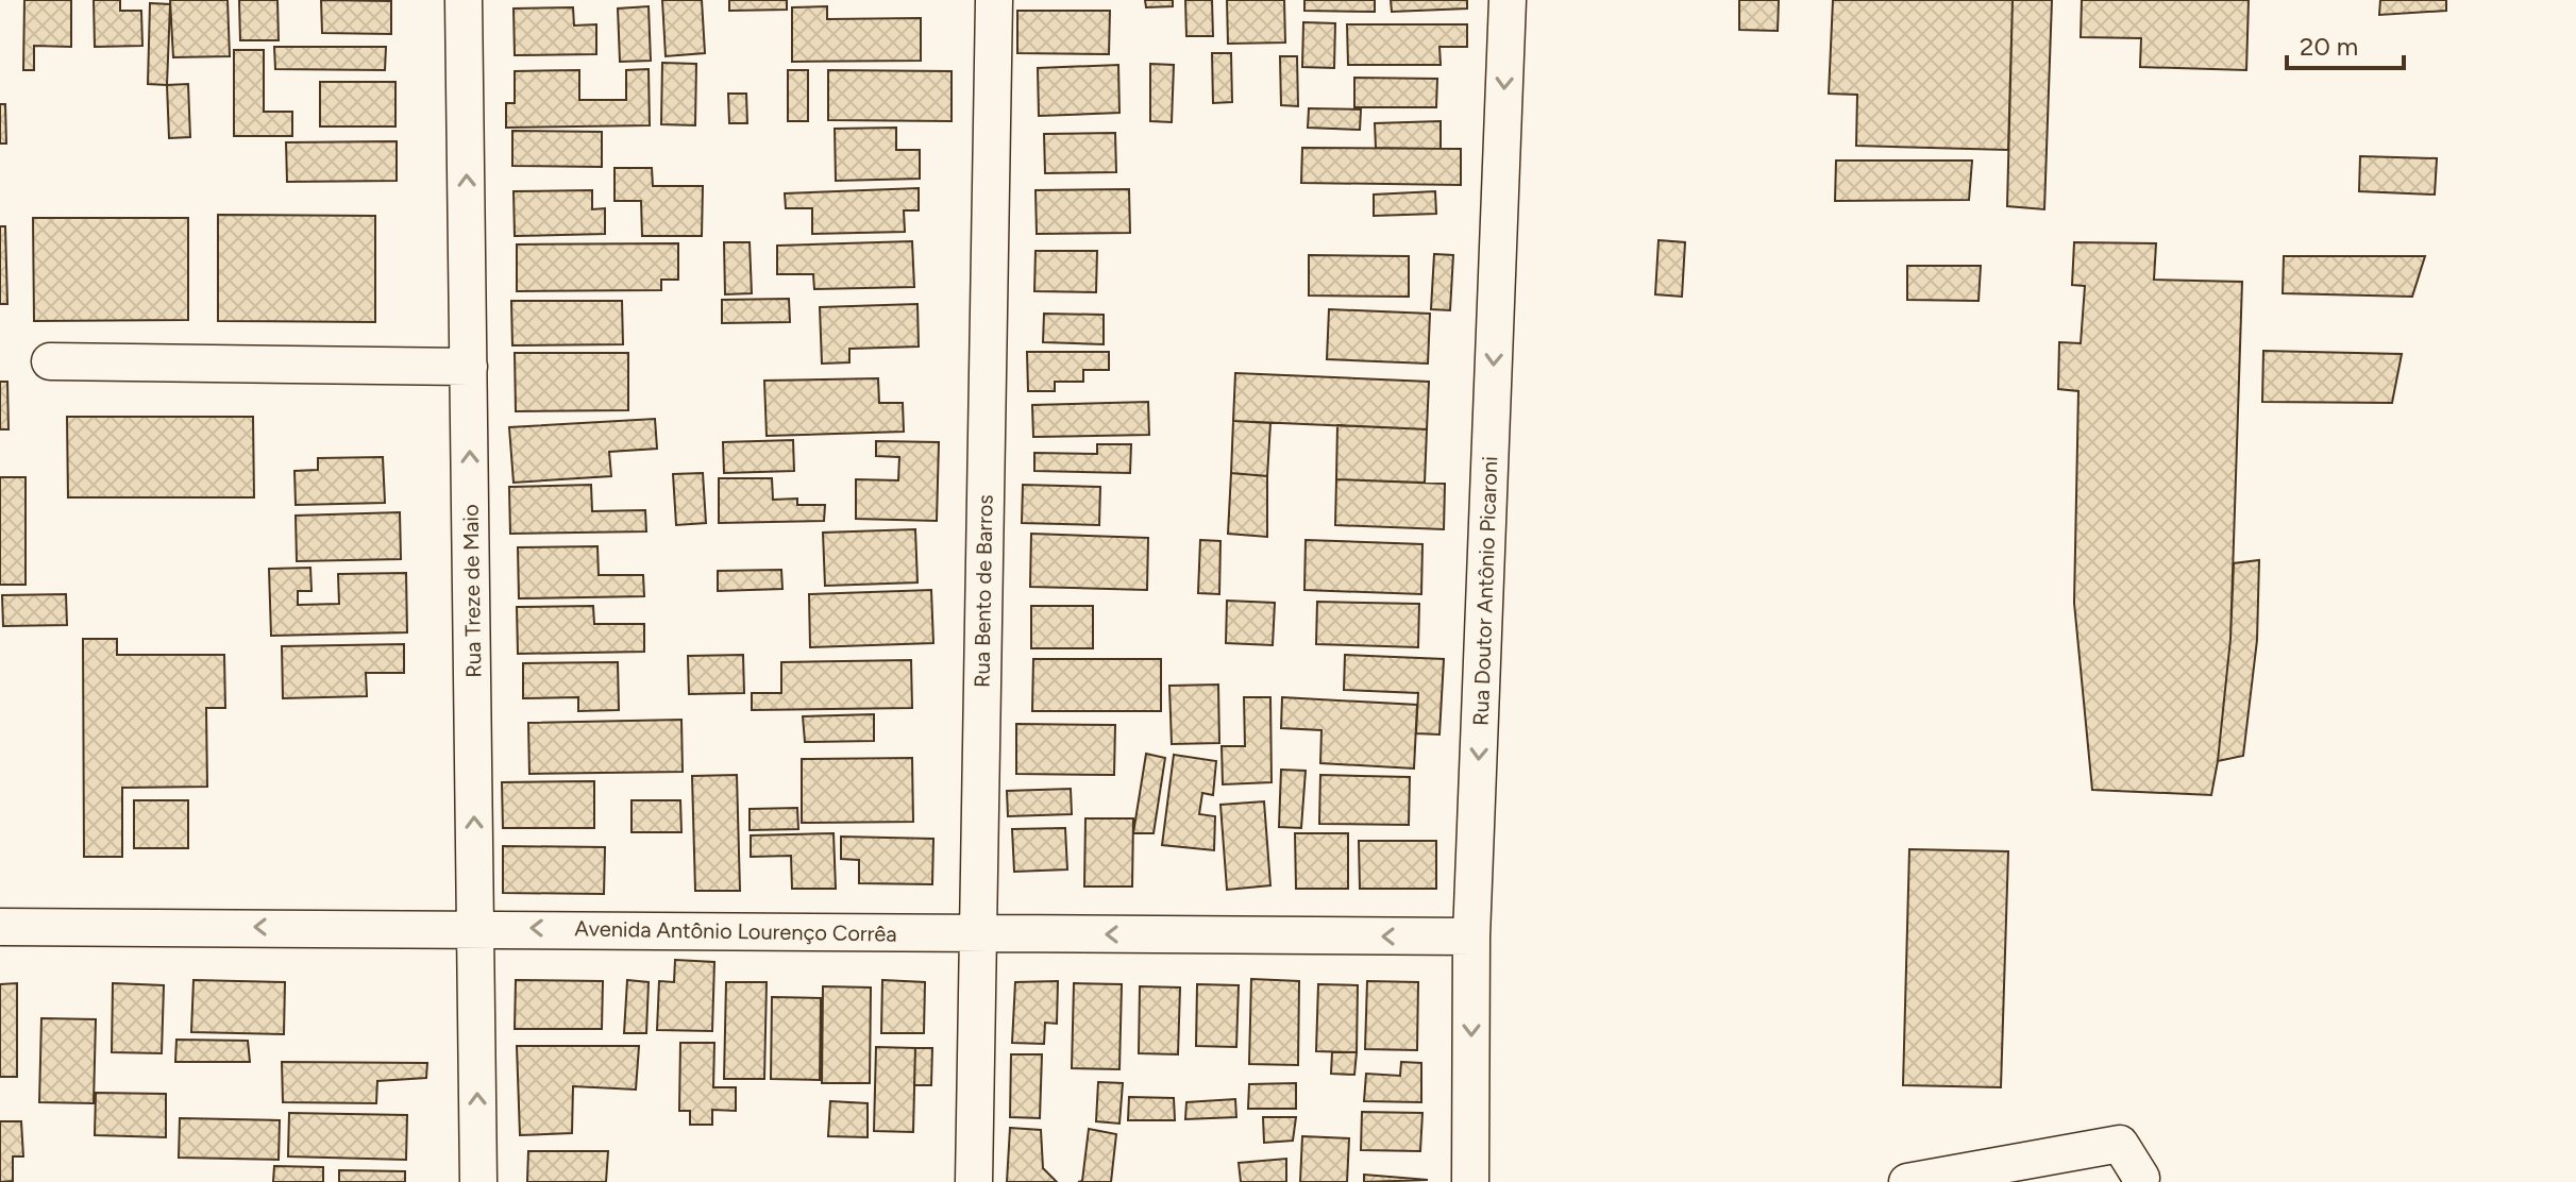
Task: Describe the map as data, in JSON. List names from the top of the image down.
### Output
{
  "streets": {
    "street": [
      "Rua Treze de Maio",
      "Rua Bento de Barros",
      "Rua Doutor Antônio Picaroni",
      "Avenida Antônio Lourenço Corrêa"
    ]
  },
  "crossings": [
    ["Rua Treze de Maio", "Avenida Antônio Lourenço Corrêa"],
    ["Rua Bento de Barros", "Avenida Antônio Lourenço Corrêa"],
    ["Rua Doutor Antônio Picaroni", "Avenida Antônio Lourenço Corrêa"]
  ],
  "one_way": ["Rua Treze de Maio", "Rua Doutor Antônio Picaroni", "Avenida Antônio Lourenço Corrêa"],
  "scale_bar": "20 m"
}
